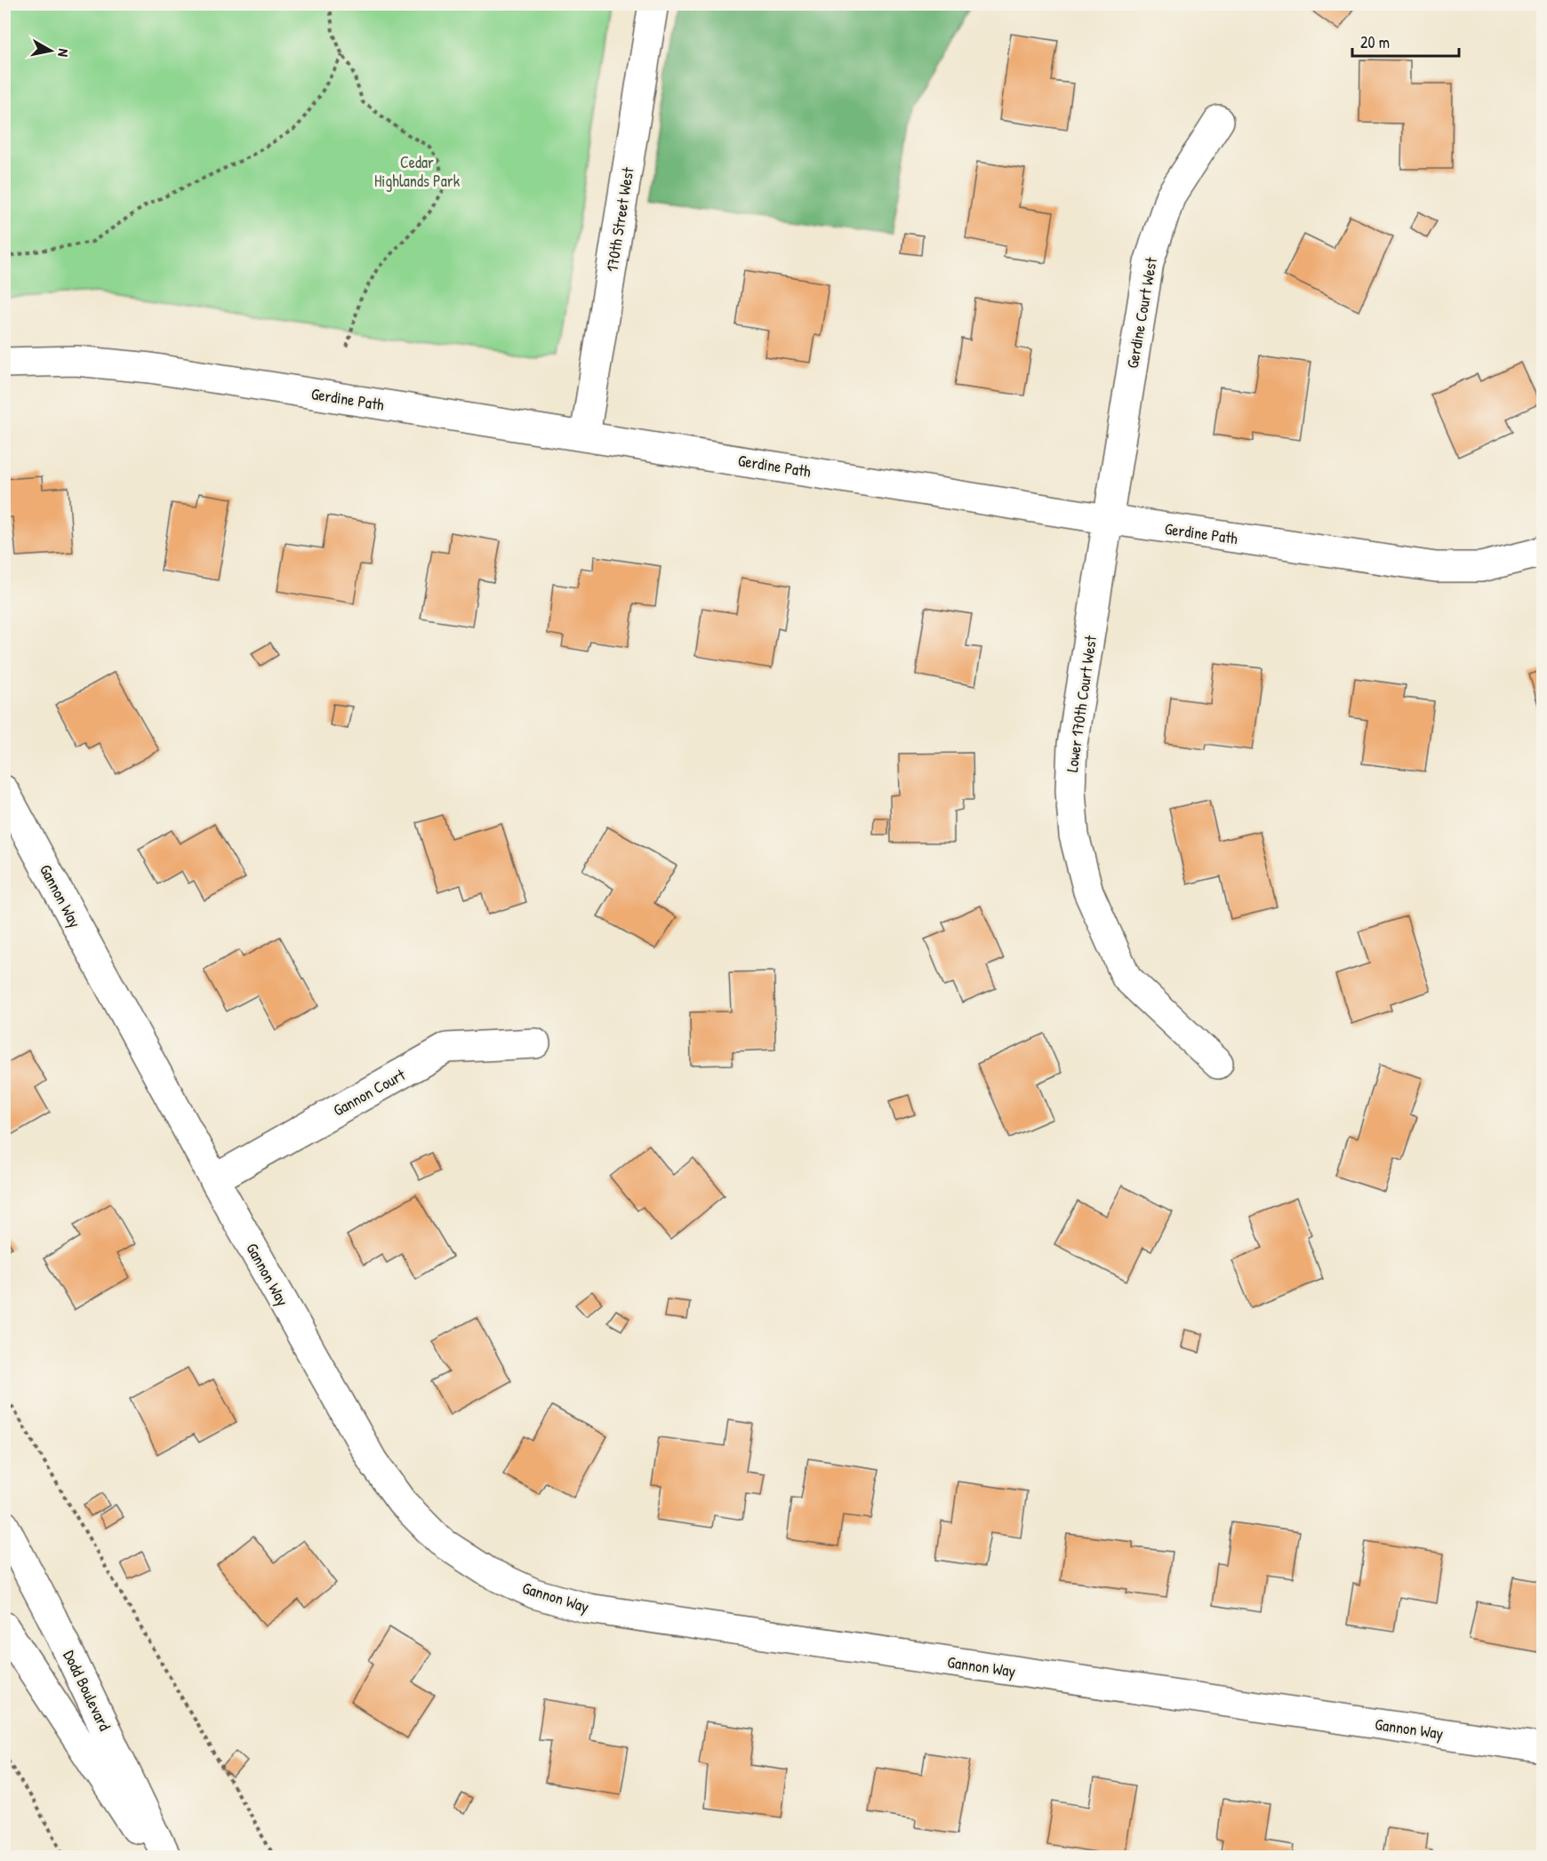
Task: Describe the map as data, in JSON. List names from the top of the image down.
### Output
{
  "streets": {
    "street": [
      "170th Street West",
      "Gerdine Court West",
      "Gerdine Path",
      "Lower 170th Court West",
      "Gannon Way",
      "Gannon Court",
      "Dodd Boulevard"
    ]
  },
  "crossings": [
    ["170th Street West", "Gerdine Path"],
    ["Gerdine Court West", "Gerdine Path"],
    ["Gerdine Court West", "Lower 170th Court West"],
    ["Gerdine Path", "Lower 170th Court West"],
    ["Gannon Way", "Gannon Court"]
  ],
  "parks": ["Cedar Highlands Park"],
  "scale_bar": "20 m",
  "north": "right"
}
